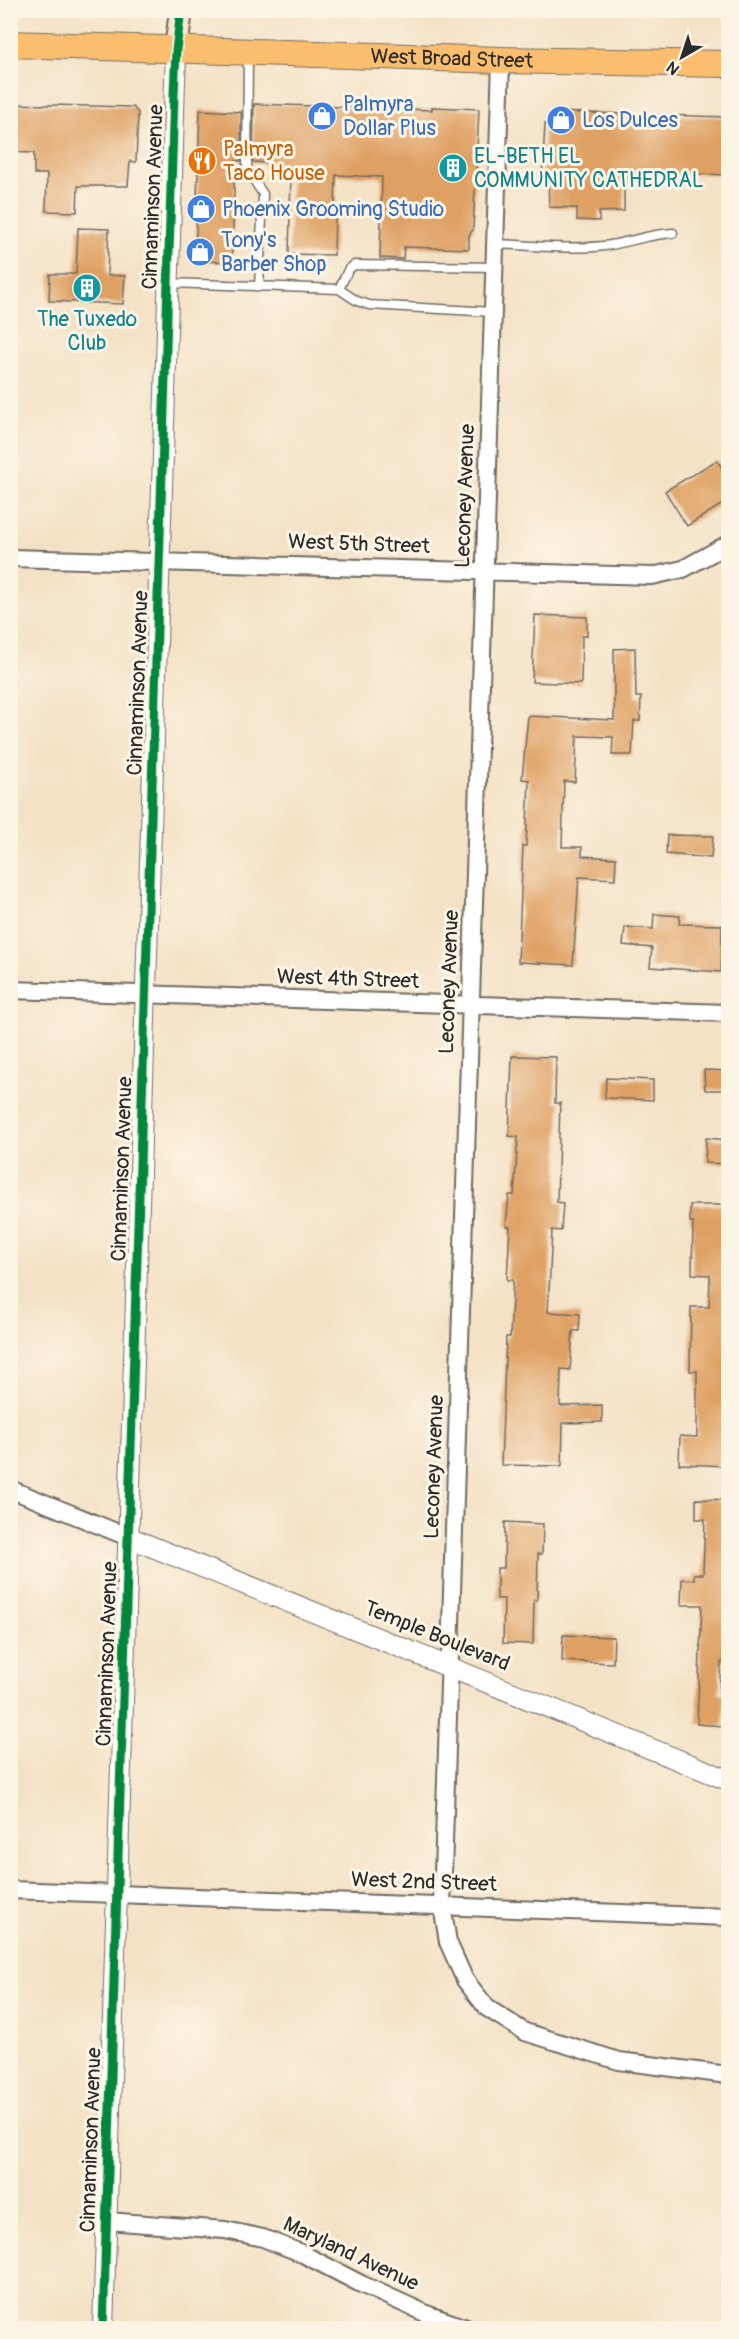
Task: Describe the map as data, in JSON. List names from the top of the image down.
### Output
{
  "streets": {
    "main road": ["West Broad Street", "Cinnaminson Avenue"],
    "street": [
      "Leconey Avenue",
      "West 5th Street",
      "West 4th Street",
      "Temple Boulevard",
      "West 2nd Street",
      "Maryland Avenue"
    ]
  },
  "crossings": [
    ["West Broad Street", "Cinnaminson Avenue"],
    ["West Broad Street", "Leconey Avenue"],
    ["Cinnaminson Avenue", "West 5th Street"],
    ["Cinnaminson Avenue", "West 4th Street"],
    ["Cinnaminson Avenue", "Temple Boulevard"],
    ["Cinnaminson Avenue", "West 2nd Street"],
    ["Cinnaminson Avenue", "Maryland Avenue"],
    ["Leconey Avenue", "West 5th Street"],
    ["Leconey Avenue", "West 4th Street"],
    ["Leconey Avenue", "Temple Boulevard"],
    ["Leconey Avenue", "West 2nd Street"]
  ],
  "places": {
    "shop": [
      "Palmyra Dollar Plus",
      "Los Dulces",
      "Phoenix Grooming Studio",
      "Tony's Barber Shop"
    ],
    "restaurant": ["Palmyra Taco House"],
    "building": ["EL-BETH EL COMMUNITY CATHEDRAL", "The Tuxedo Club"]
  },
  "north": "bottom left"
}
